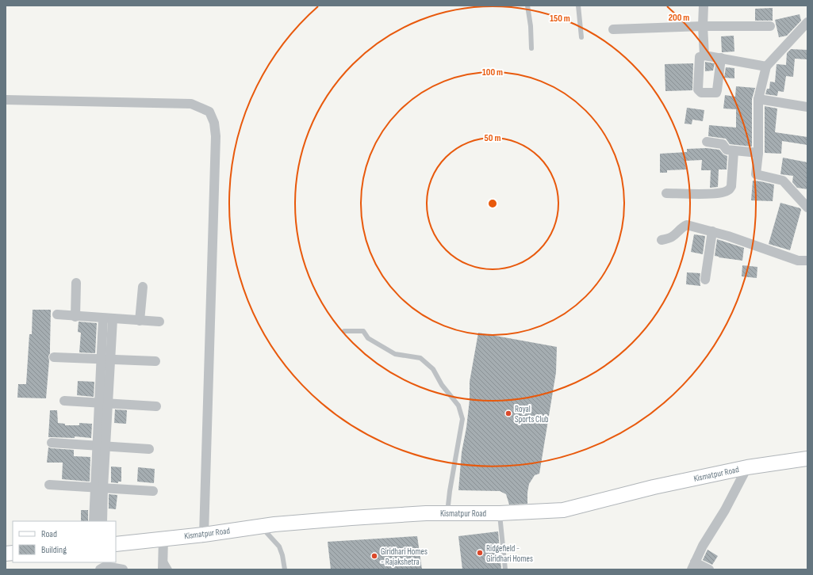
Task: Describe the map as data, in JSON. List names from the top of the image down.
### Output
{
  "streets": {
    "street": ["Kismatpur Road"]
  },
  "places": ["Royal Sports Club", "Ridgefield - Giridhari Homes", "Giridhari Homes - Rajakshetra"],
  "legend": ["Road", "Building"],
  "rings": [
    "200 m",
    "150 m",
    "100 m",
    "50 m"
  ]
}
